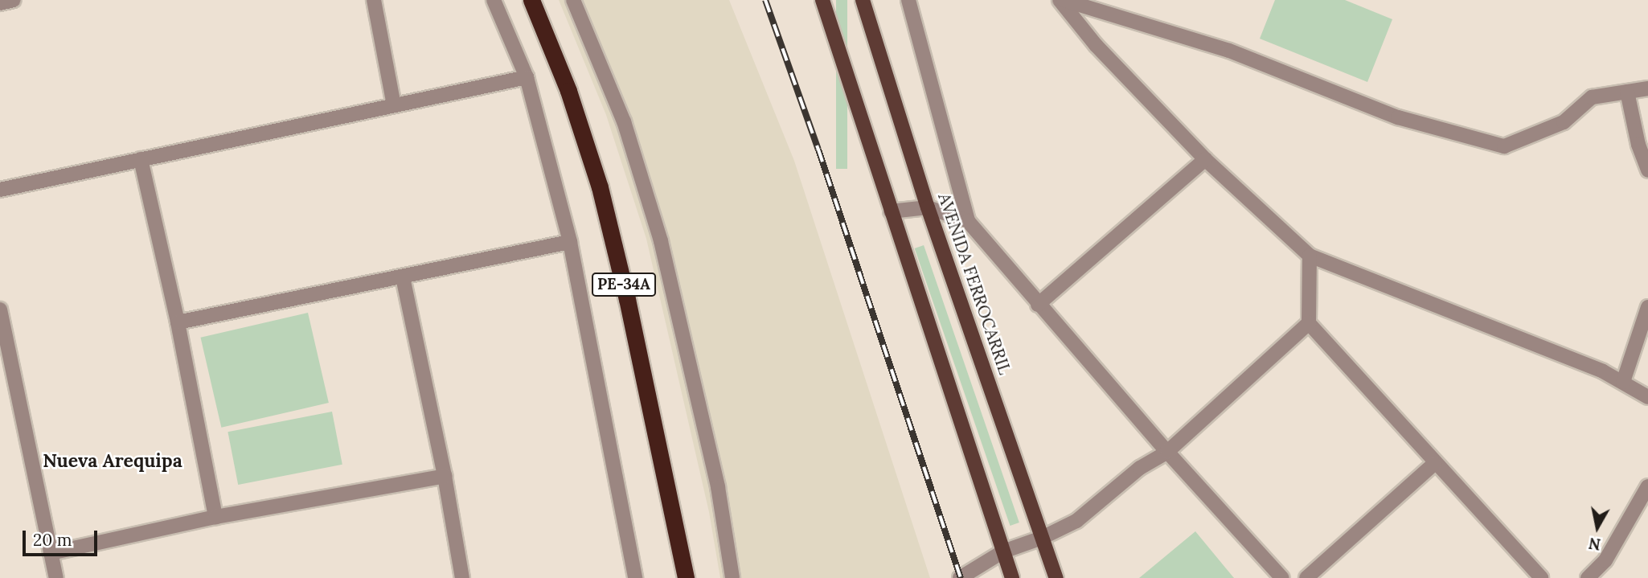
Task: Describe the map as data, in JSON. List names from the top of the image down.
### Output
{
  "streets": {
    "highway": ["PE-34A"],
    "main road": ["AVENIDA FERROCARRIL"]
  },
  "districts": ["Nueva Arequipa"],
  "scale_bar": "20 m",
  "north": "bottom"
}
